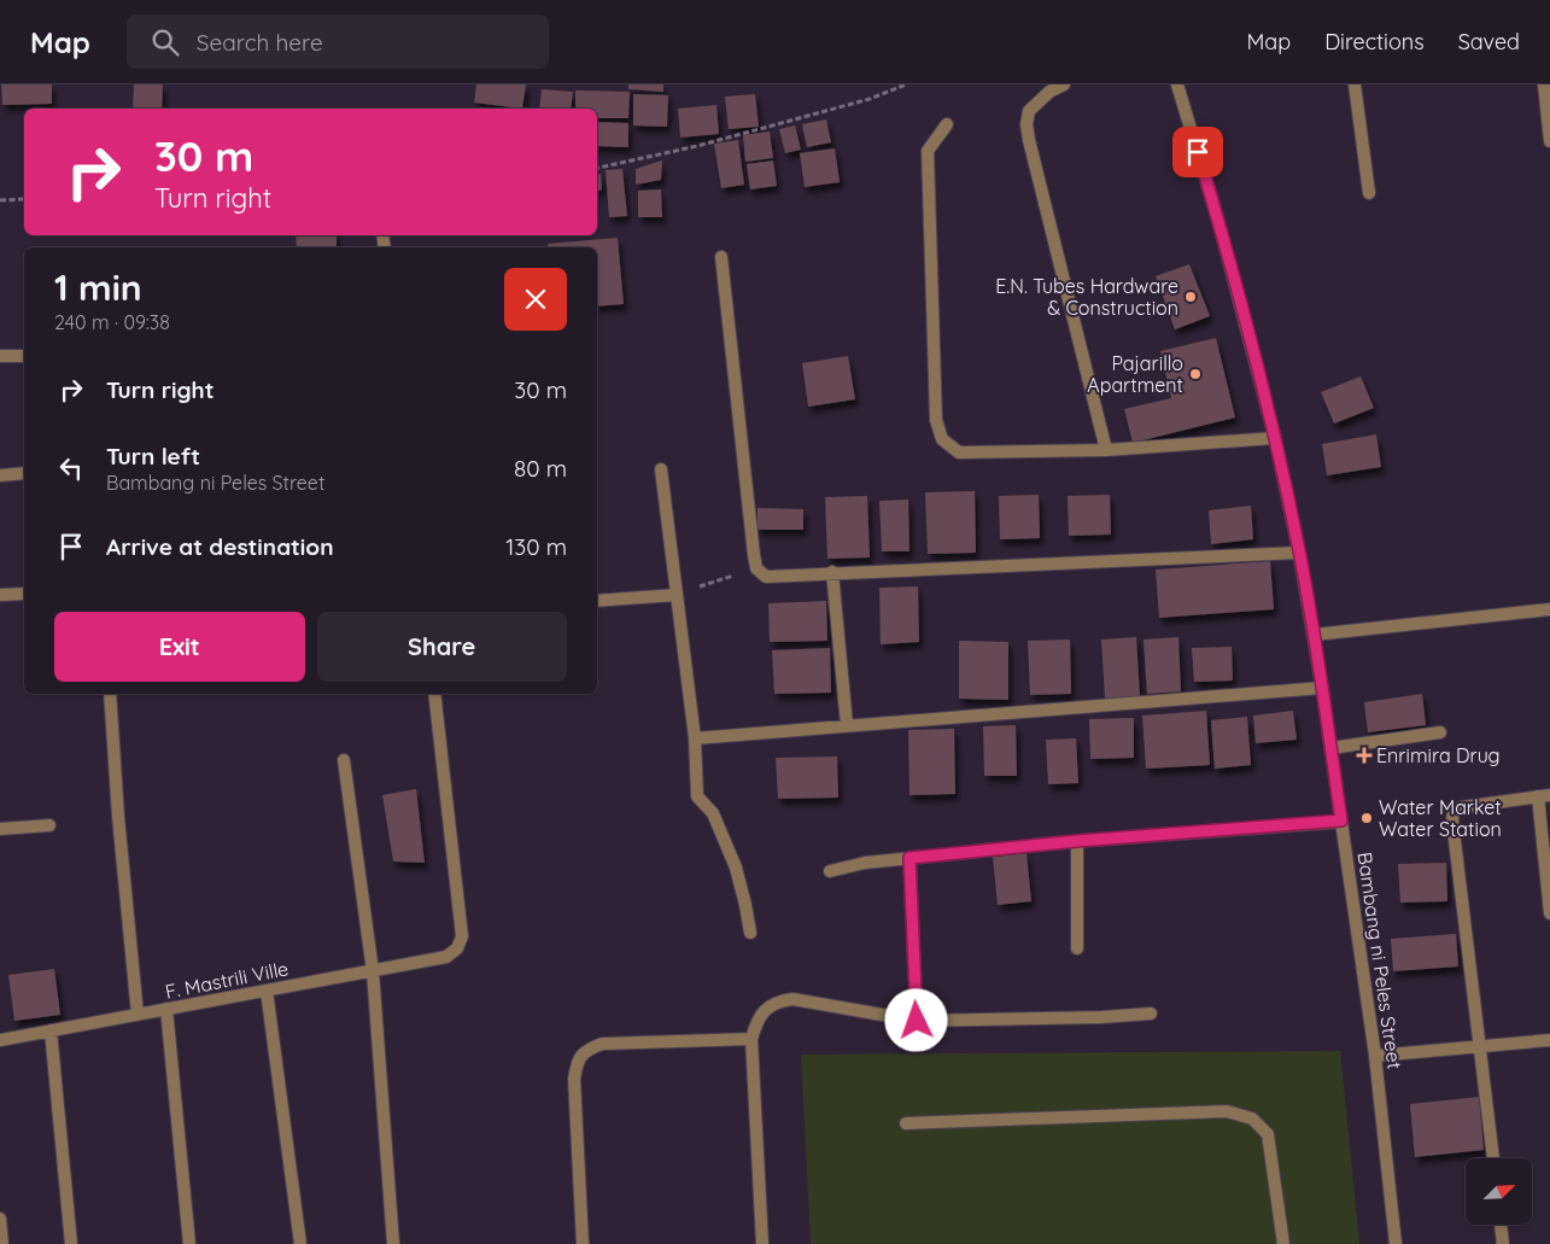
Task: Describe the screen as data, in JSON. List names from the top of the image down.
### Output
{
  "streets": {
    "street": ["Bambang ni Peles Street", "F. Mastrili Ville"]
  },
  "places": {
    "other": ["E.N. Tubes Hardware & Construction", "Pajarillo Apartment", "Water Market Water Station"],
    "health": ["Enrimira Drug"]
  },
  "north": "top right",
  "page": {
    "header": "Map",
    "search": "Search here",
    "nav": ["Map", "Directions", "Saved"],
    "turn": ["30 m", "Turn right"],
    "heading": ["1 min", "240 m · 09:38"],
    "list": [
      {
        "name": "Turn right",
        "value": "30 m"
      },
      {
        "name": "Turn left",
        "note": "Bambang ni Peles Street",
        "value": "80 m"
      },
      {
        "name": "Arrive at destination",
        "value": "130 m"
      }
    ],
    "buttons": ["Exit", "Share"]
  }
}
